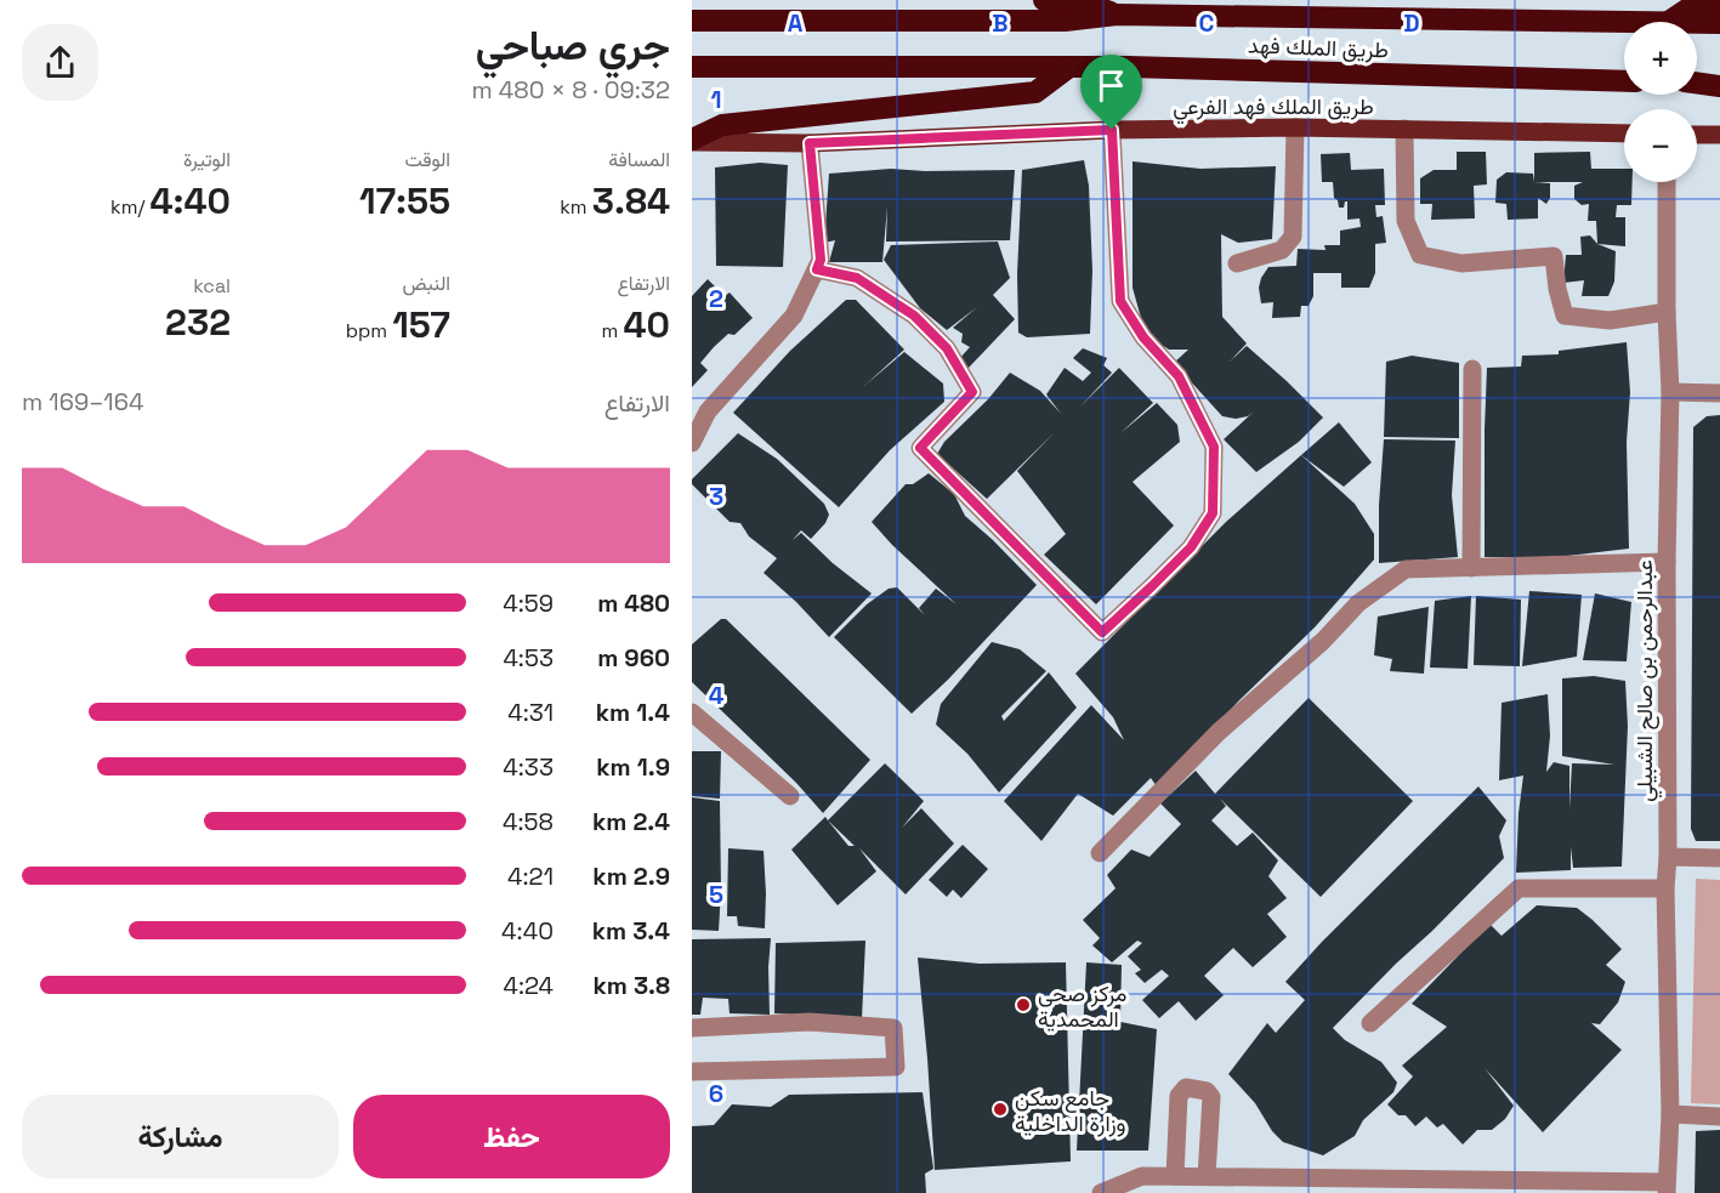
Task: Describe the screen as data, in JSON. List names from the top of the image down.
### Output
{
  "streets": {
    "highway": ["طريق الملك فهد"],
    "main road": ["طريق الملك فهد الفرعي"],
    "street": ["عبدالرحمن بن صالح الشبيلي"]
  },
  "places": ["مركز صحي المحمدية", "جامع سكن وزارة الداخلية"],
  "page": {
    "heading": ["جري صباحي", "09:32 · 8 × 480 m"],
    "map_buttons": ["+", "−"],
    "stats": [
      ["المسافة", "3.84 km"],
      ["الوقت", "17:55"],
      ["الوتيرة", "4:40 /km"],
      ["الارتفاع", "40 m"],
      ["النبض", "157 bpm"],
      ["kcal", "232"]
    ],
    "chart": ["الارتفاع", "164–169 m"],
    "list": [
      {
        "name": "480 m",
        "note": "4:59"
      },
      {
        "name": "960 m",
        "note": "4:53"
      },
      {
        "name": "1.4 km",
        "note": "4:31"
      },
      {
        "name": "1.9 km",
        "note": "4:33"
      },
      {
        "name": "2.4 km",
        "note": "4:58"
      },
      {
        "name": "2.9 km",
        "note": "4:21"
      },
      {
        "name": "3.4 km",
        "note": "4:40"
      },
      {
        "name": "3.8 km",
        "note": "4:24"
      }
    ],
    "buttons": ["حفظ", "مشاركة"]
  },
  "grid": {
    "columns": [
      "A",
      "B",
      "C",
      "D"
    ],
    "rows": [
      "1",
      "2",
      "3",
      "4",
      "5",
      "6"
    ]
  }
}
